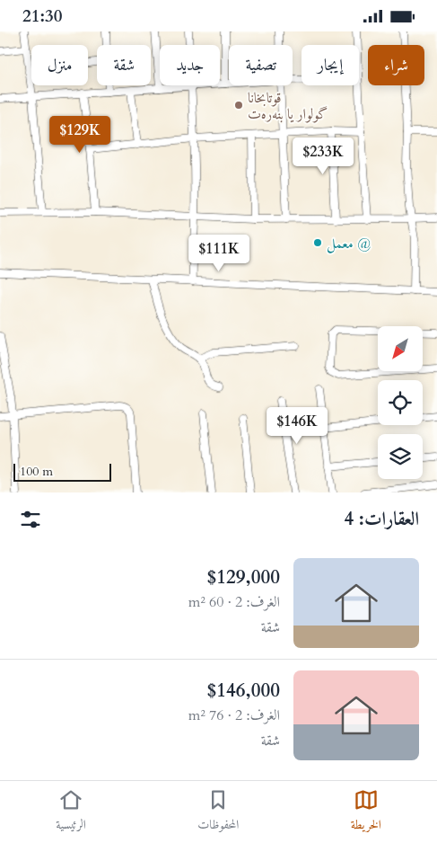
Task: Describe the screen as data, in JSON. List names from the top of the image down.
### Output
{
  "places": ["قوتابخانا گولوار یا بنەرەت", "معمل @"],
  "scale_bar": "100 m",
  "north": "bottom left",
  "page": {
    "status": "21:30",
    "chip": [
      "شراء",
      "إيجار",
      "تصفية",
      "جديد",
      "شقة",
      "منزل"
    ],
    "price": [
      "$129K",
      "$233K",
      "$111K",
      "$146K"
    ],
    "scale": "100 m",
    "heading": "العقارات: 4",
    "list": [
      {
        "name": "$129,000",
        "note": "الغرف: 2 · 60 m² · شقة"
      },
      {
        "name": "$146,000",
        "note": "الغرف: 2 · 76 m² · شقة"
      }
    ],
    "tabs": ["الخريطة", "المحفوظات", "الرئيسية"]
  }
}
